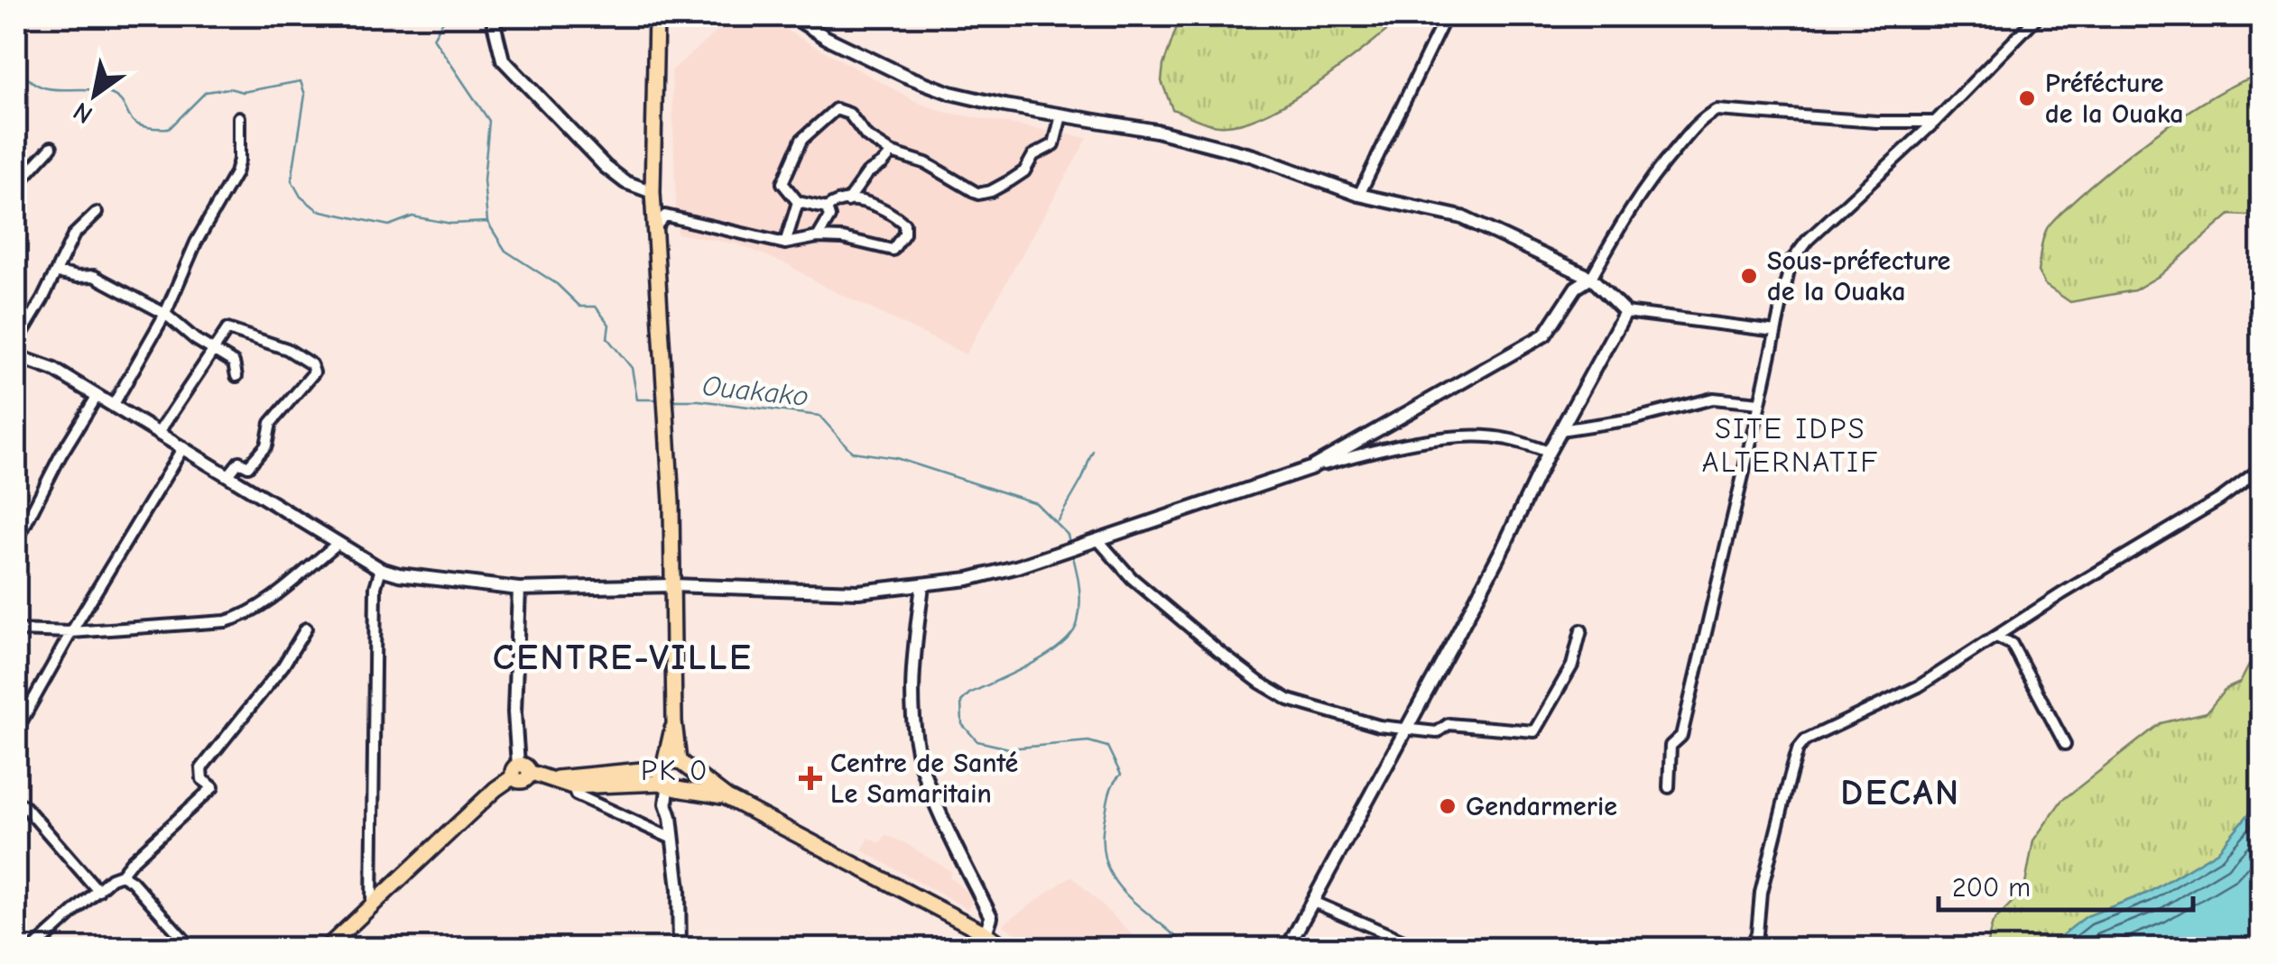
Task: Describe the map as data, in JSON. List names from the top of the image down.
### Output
{
  "districts": [
    "SITE IDPS ALTERNATIF",
    "CENTRE-VILLE",
    "PK 0",
    "DECAN"
  ],
  "water": ["Ouakako"],
  "places": {
    "other": ["Préfécture de la Ouaka", "Sous-préfecture de la Ouaka", "Gendarmerie"],
    "health": ["Centre de Santé Le Samaritain"]
  },
  "scale_bar": "200 m",
  "north": "bottom left"
}
